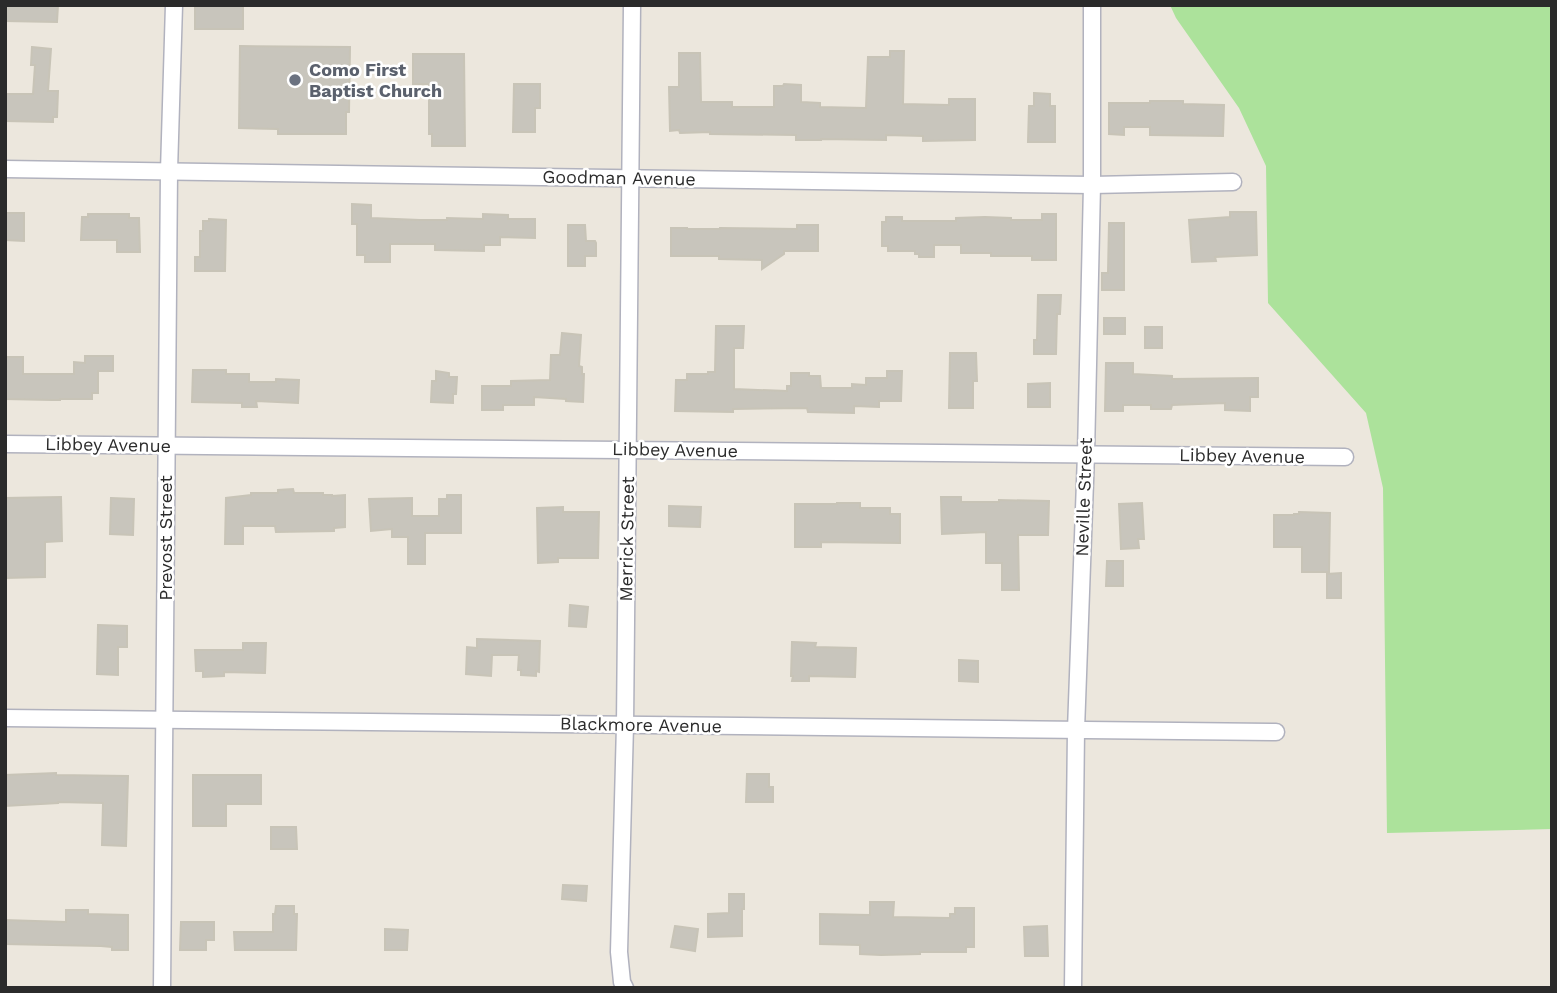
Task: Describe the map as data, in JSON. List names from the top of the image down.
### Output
{
  "streets": {
    "street": [
      "Goodman Avenue",
      "Libbey Avenue",
      "Neville Street",
      "Prevost Street",
      "Merrick Street",
      "Blackmore Avenue"
    ]
  },
  "crossings": [
    ["Goodman Avenue", "Neville Street"],
    ["Goodman Avenue", "Prevost Street"],
    ["Goodman Avenue", "Merrick Street"],
    ["Libbey Avenue", "Neville Street"],
    ["Libbey Avenue", "Prevost Street"],
    ["Libbey Avenue", "Merrick Street"],
    ["Neville Street", "Blackmore Avenue"],
    ["Prevost Street", "Blackmore Avenue"],
    ["Merrick Street", "Blackmore Avenue"]
  ],
  "places": ["Como First Baptist Church"]
}
